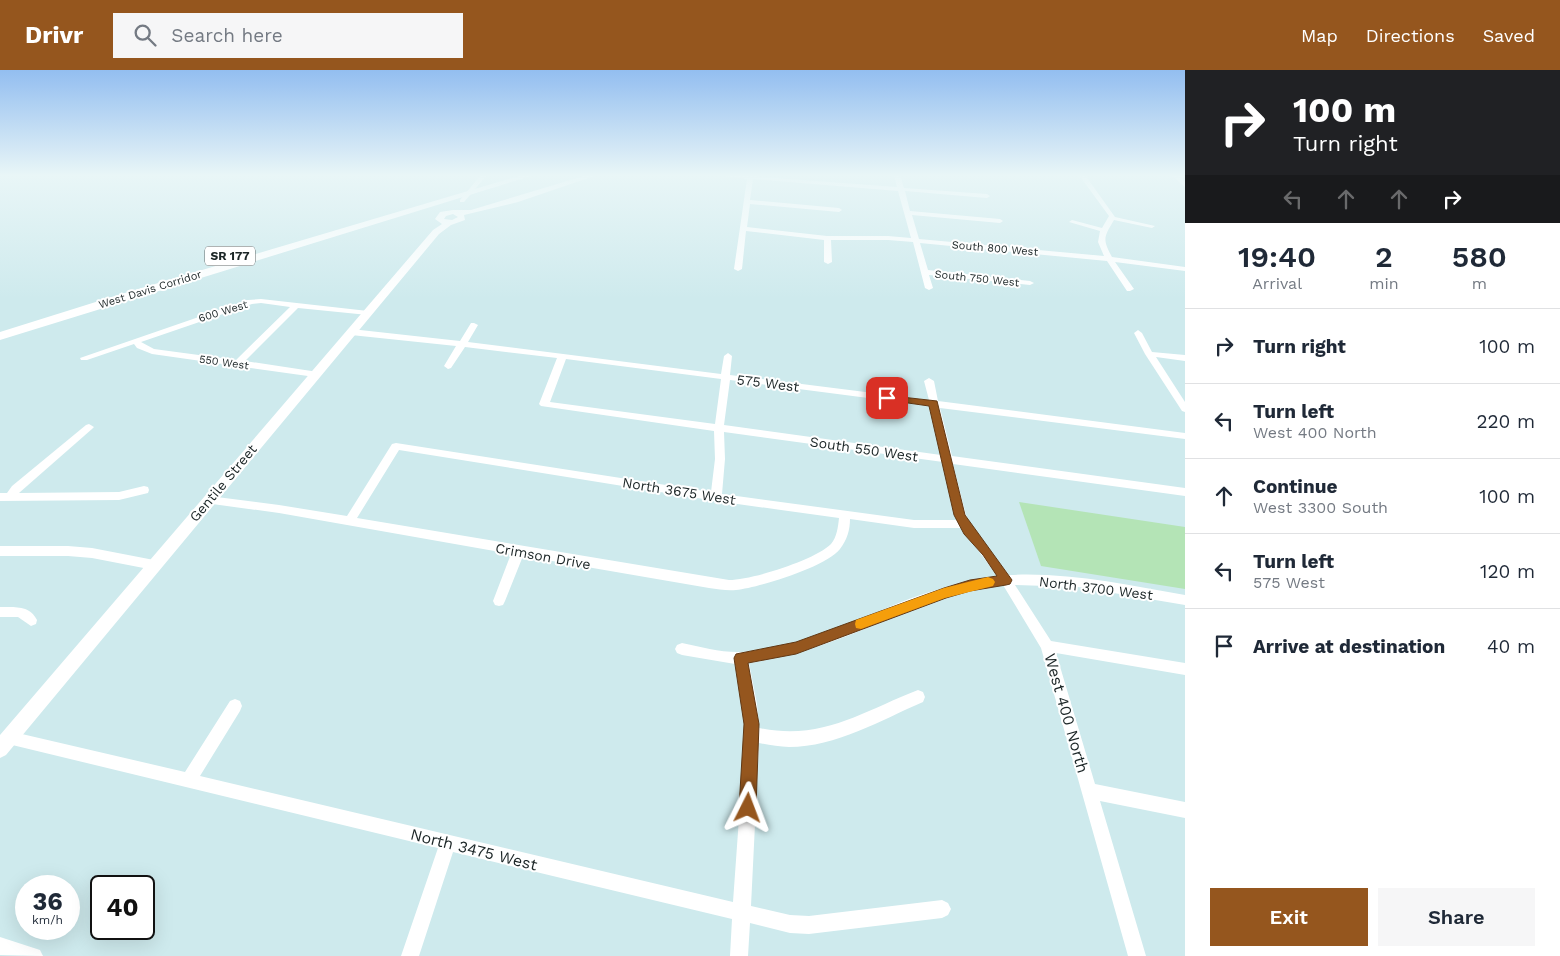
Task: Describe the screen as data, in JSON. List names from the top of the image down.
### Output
{
  "streets": {
    "highway": ["SR 177", "West Davis Corridor"],
    "main road": ["Gentile Street"],
    "street": [
      "South 800 West",
      "South 750 West",
      "600 West",
      "550 West",
      "575 West",
      "South 550 West",
      "North 3675 West",
      "Crimson Drive",
      "North 3700 West",
      "West 400 North",
      "North 3475 West"
    ]
  },
  "crossings": [
    ["600 West", "550 West"],
    ["600 West", "Gentile Street"],
    ["550 West", "Gentile Street"],
    ["575 West", "South 550 West"],
    ["575 West", "Gentile Street"],
    ["575 West", "West 400 North"],
    ["South 550 West", "West 400 North"],
    ["Gentile Street", "Crimson Drive"],
    ["Gentile Street", "North 3475 West"],
    ["North 3675 West", "Crimson Drive"],
    ["North 3675 West", "West 400 North"],
    ["North 3700 West", "West 400 North"]
  ],
  "page": {
    "header": "Drivr",
    "search": "Search here",
    "nav": ["Map", "Directions", "Saved"],
    "turn": ["100 m", "Turn right"],
    "eta": [
      "19:40",
      "Arrival",
      "2",
      "min",
      "580",
      "m"
    ],
    "list": [
      {
        "name": "Turn right",
        "value": "100 m"
      },
      {
        "name": "Turn left",
        "note": "West 400 North",
        "value": "220 m"
      },
      {
        "name": "Continue",
        "note": "West 3300 South",
        "value": "100 m"
      },
      {
        "name": "Turn left",
        "note": "575 West",
        "value": "120 m"
      },
      {
        "name": "Arrive at destination",
        "value": "40 m"
      }
    ],
    "speed": "36 km/h",
    "limit": "40",
    "buttons": ["Exit", "Share"]
  }
}
